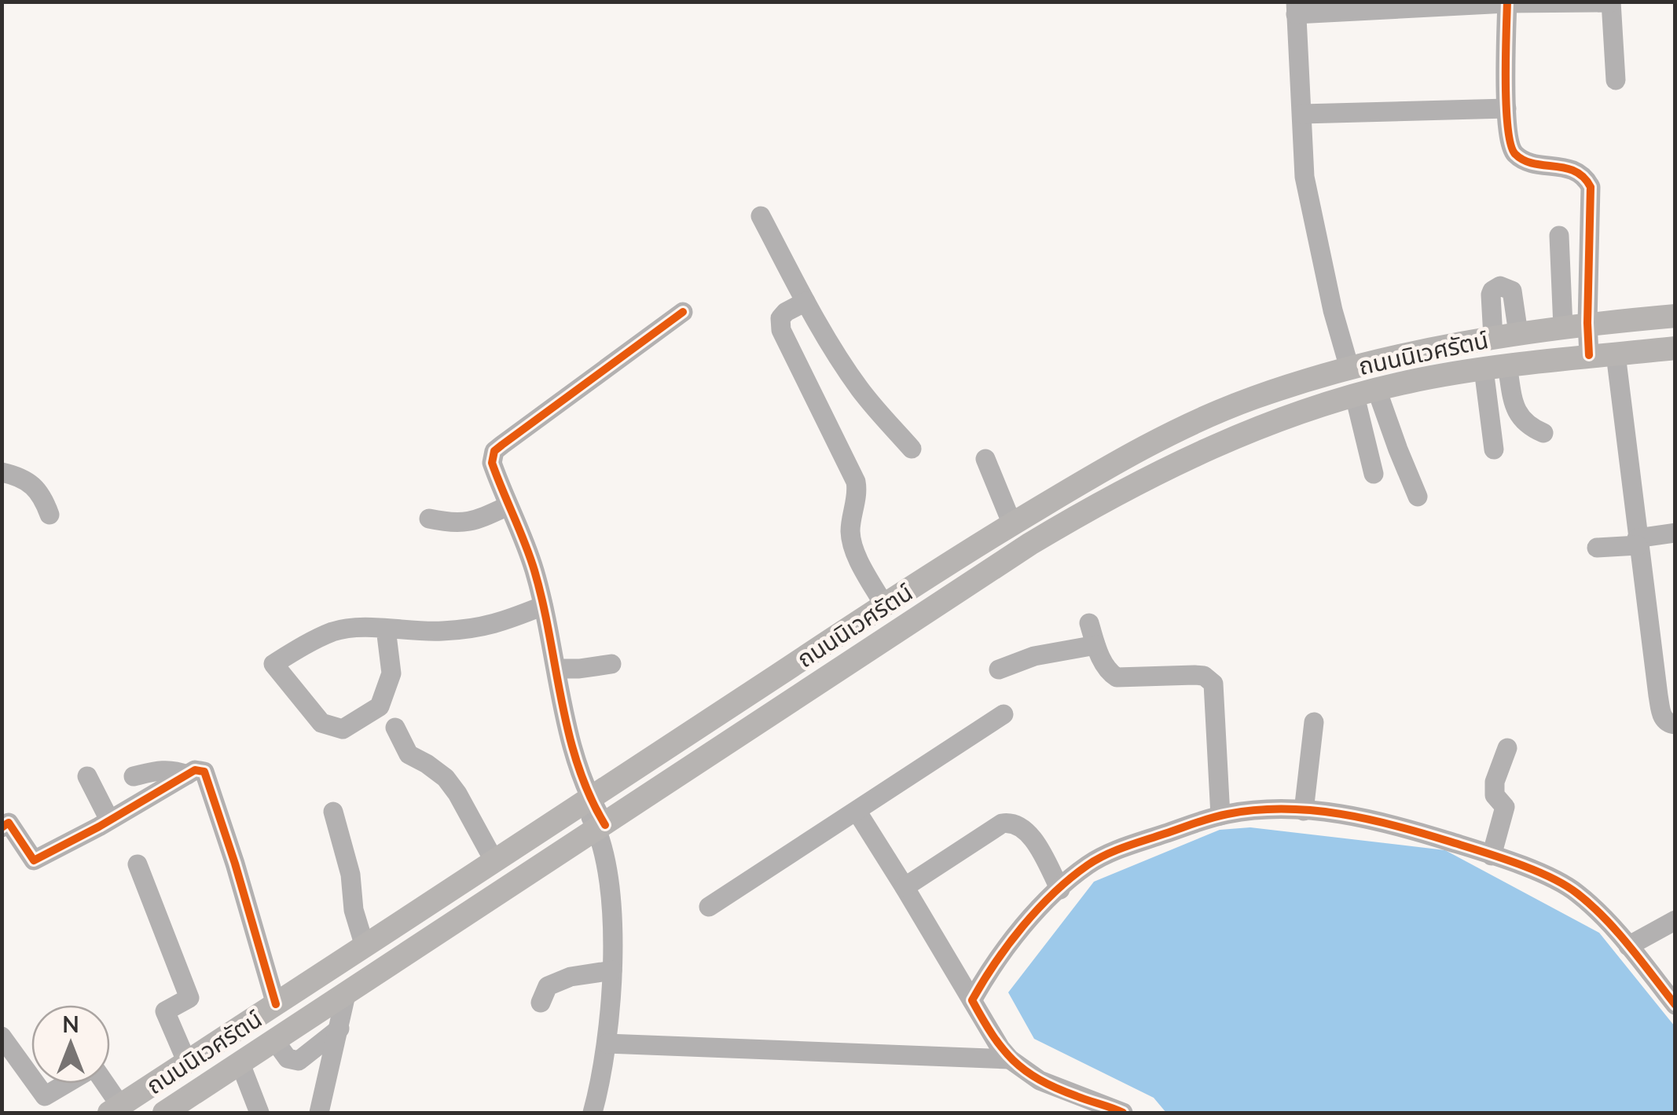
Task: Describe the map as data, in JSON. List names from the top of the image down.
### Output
{
  "streets": {
    "main road": ["ถนนนิเวศรัตน์"]
  },
  "north": "top"
}
